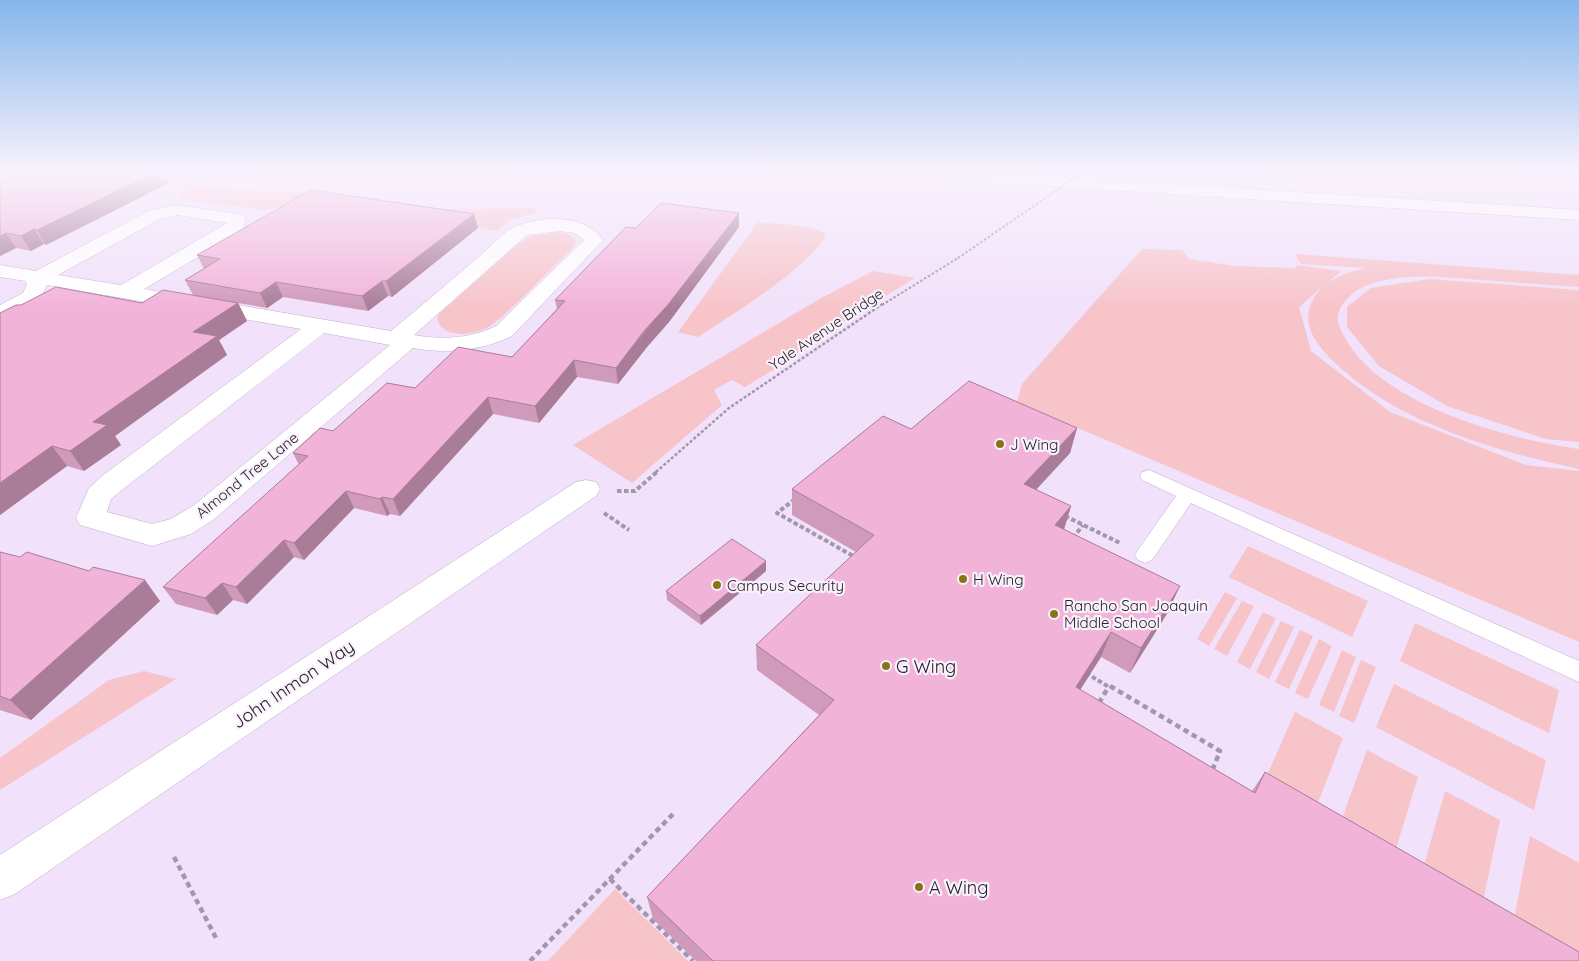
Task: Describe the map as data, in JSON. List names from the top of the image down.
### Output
{
  "streets": {
    "main road": ["Almond Tree Lane", "John Inmon Way"],
    "path": ["Yale Avenue Bridge"]
  },
  "crossings": [
    ["Yale Avenue Bridge", "John Inmon Way"]
  ],
  "places": [
    "J Wing",
    "H Wing",
    "Campus Security",
    "Rancho San Joaquin Middle School",
    "G Wing",
    "A Wing"
  ]
}
